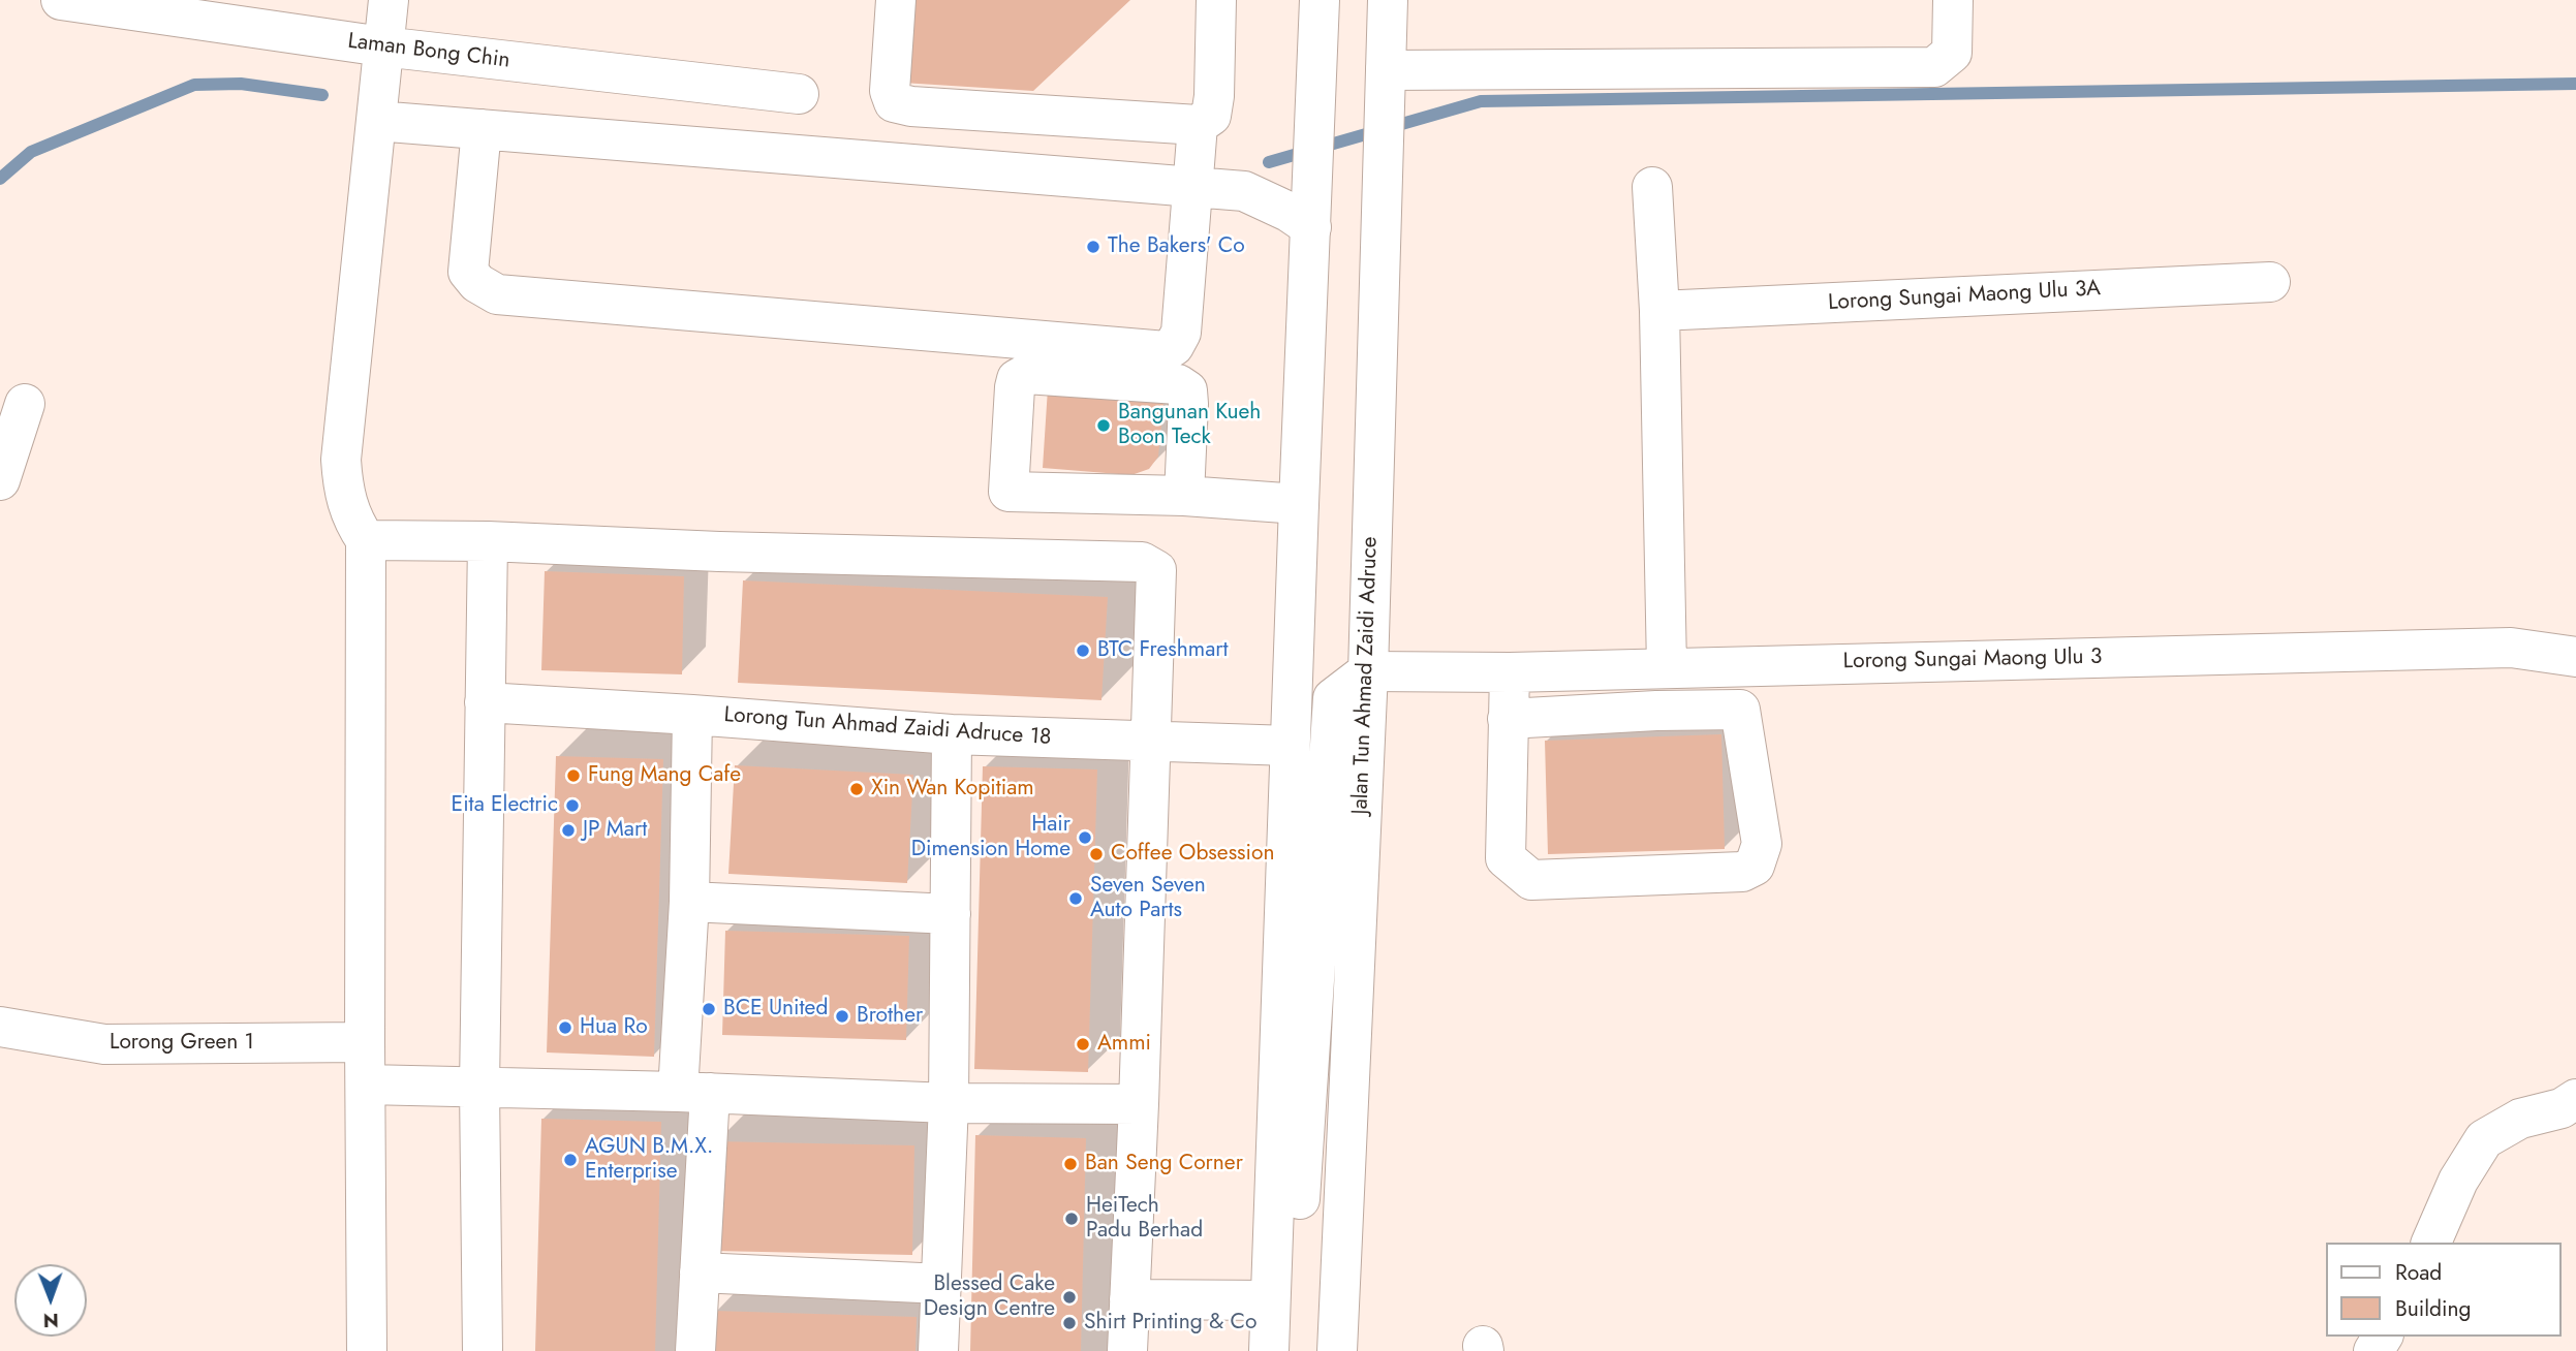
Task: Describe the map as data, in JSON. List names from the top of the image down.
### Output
{
  "streets": {
    "street": [
      "Laman Bong Chin",
      "Lorong Sungai Maong Ulu 3A",
      "Lorong Sungai Maong Ulu 3",
      "Jalan Tun Ahmad Zaidi Adruce",
      "Lorong Tun Ahmad Zaidi Adruce 18",
      "Lorong Green 1"
    ]
  },
  "crossings": [
    ["Lorong Sungai Maong Ulu 3", "Jalan Tun Ahmad Zaidi Adruce"]
  ],
  "places": [
    "The Bakers' Co",
    "Bangunan Kueh Boon Teck",
    "BTC Freshmart",
    "Fung Mang Cafe",
    "Xin Wan Kopitiam",
    "Eita Electric",
    "JP Mart",
    "Hair Dimension Home",
    "Coffee Obsession",
    "Seven Seven Auto Parts",
    "BCE United",
    "Brother",
    "Hua Ro",
    "Ammi",
    "AGUN B.M.X. Enterprise",
    "Ban Seng Corner",
    "HeiTech Padu Berhad",
    "Blessed Cake Design Centre",
    "Shirt Printing & Co"
  ],
  "legend": ["Road", "Building"],
  "north": "bottom"
}
